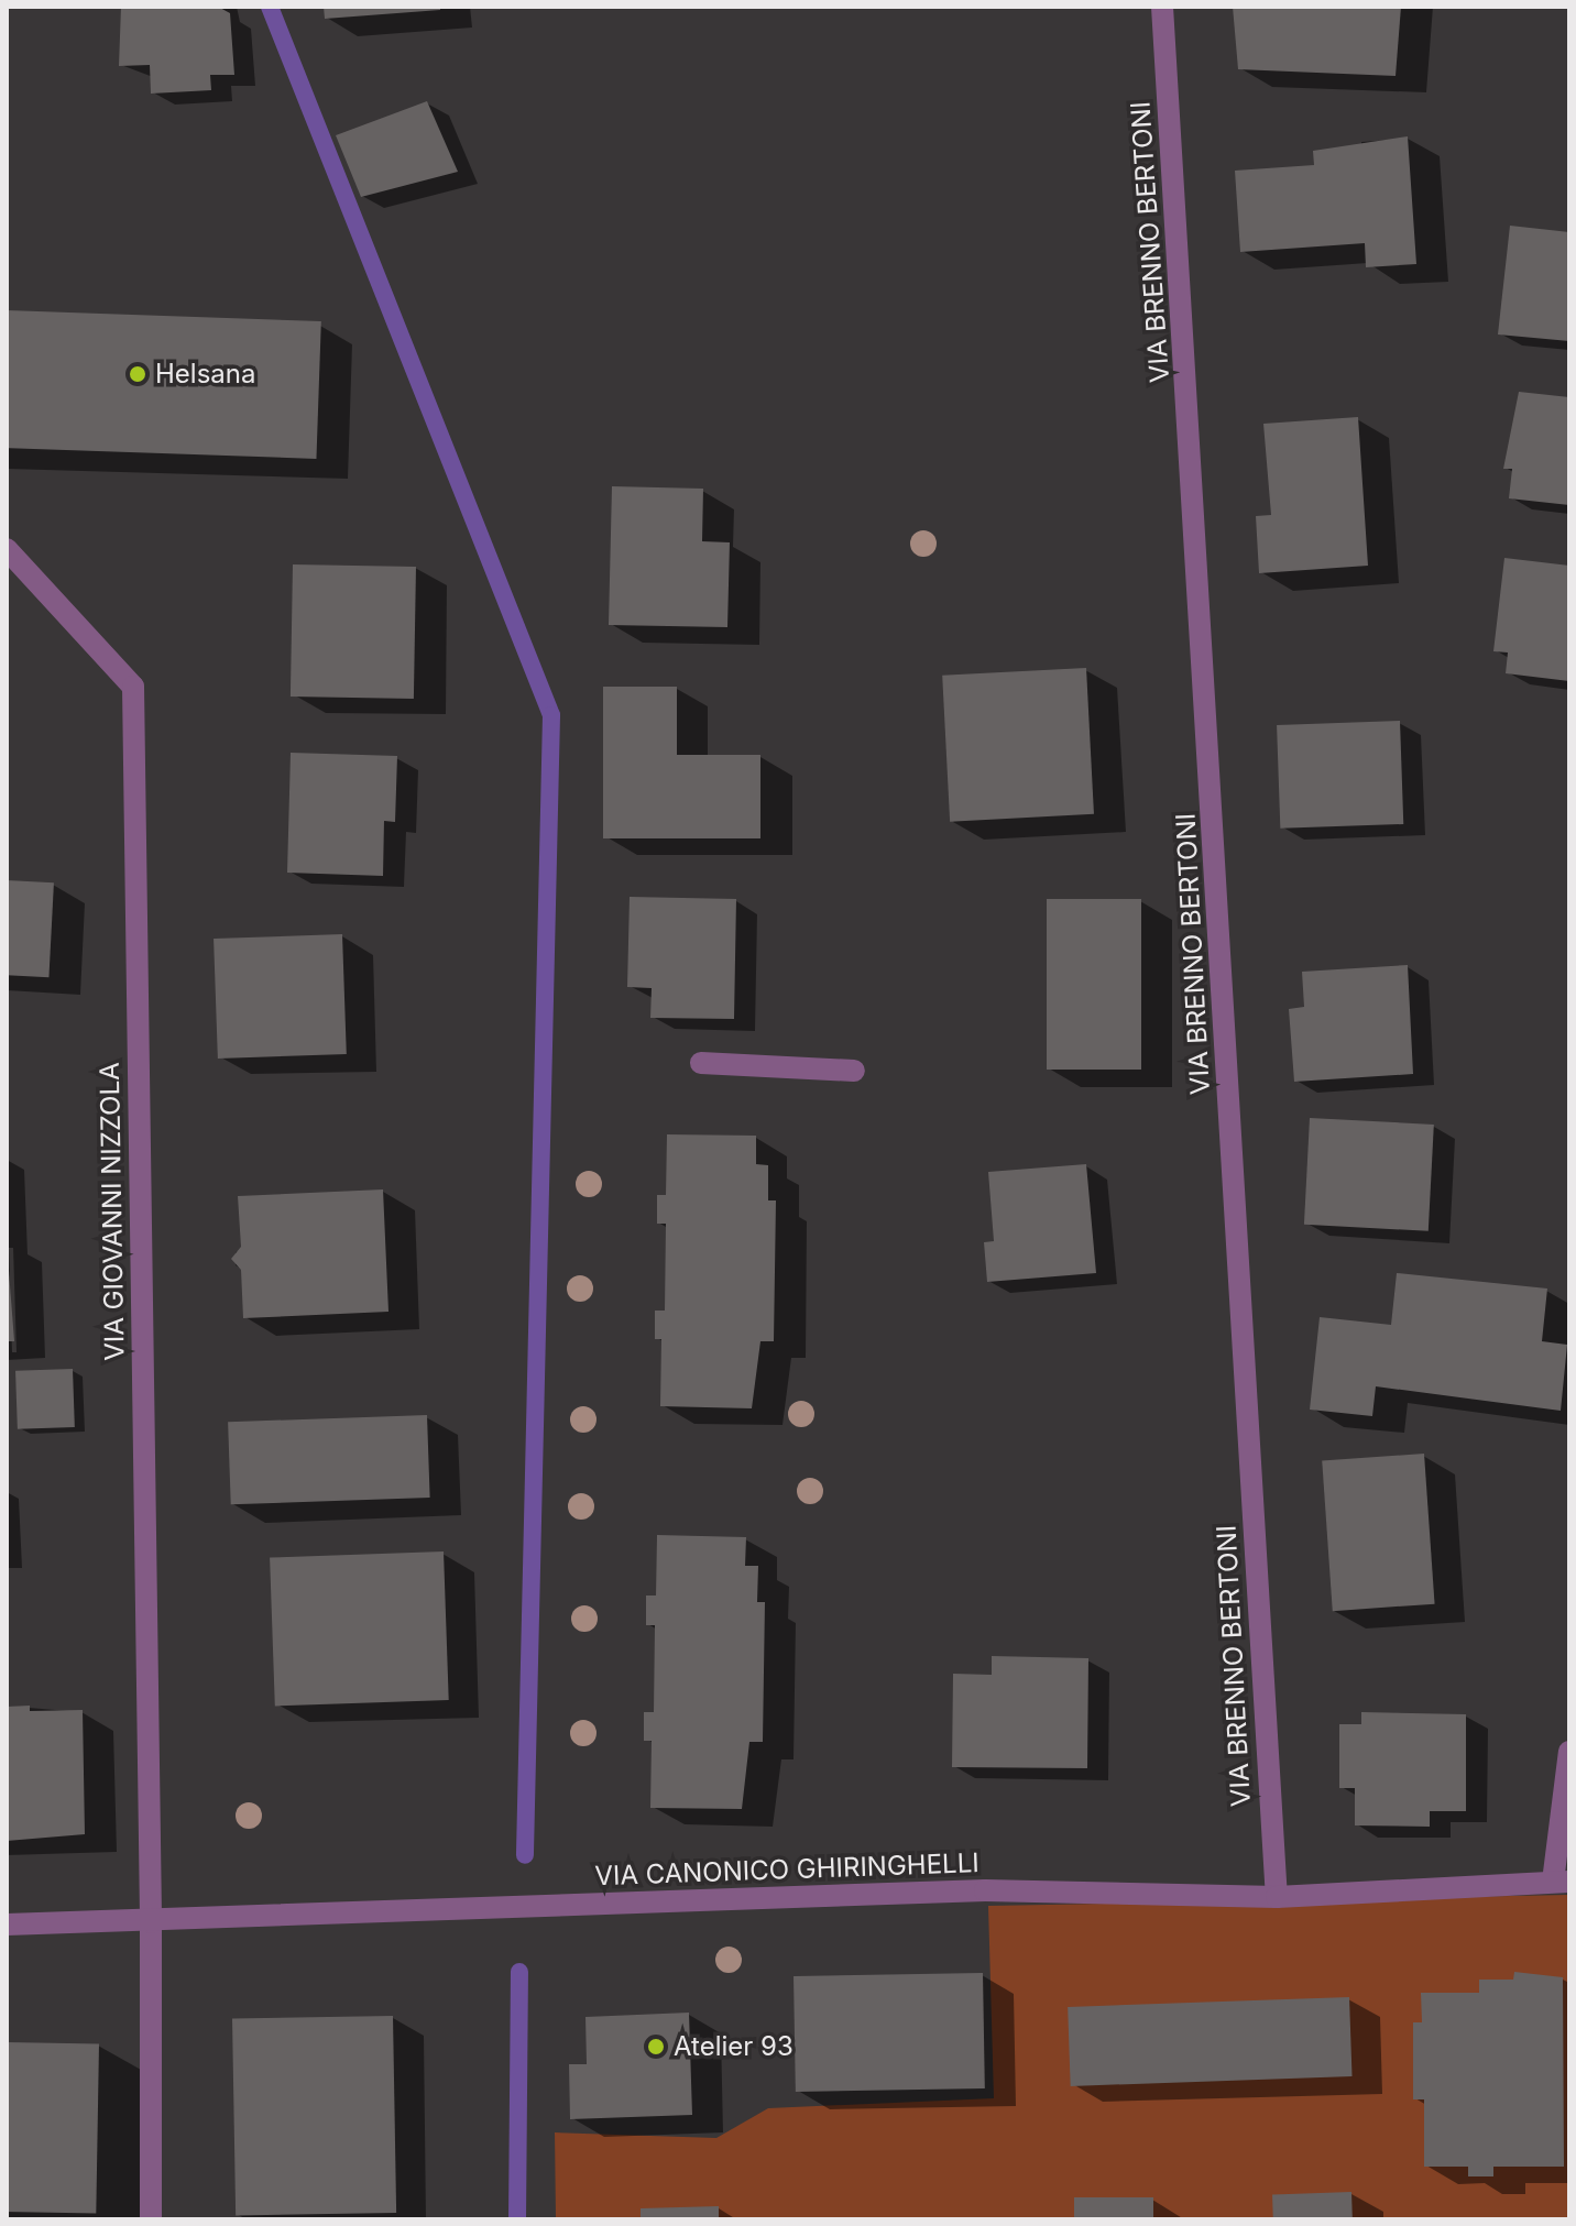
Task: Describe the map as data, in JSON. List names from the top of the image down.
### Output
{
  "streets": {
    "street": ["VIA BRENNO BERTONI", "VIA GIOVANNI NIZZOLA", "VIA CANONICO GHIRINGHELLI"]
  },
  "crossings": [
    ["VIA BRENNO BERTONI", "VIA CANONICO GHIRINGHELLI"],
    ["VIA GIOVANNI NIZZOLA", "VIA CANONICO GHIRINGHELLI"]
  ],
  "places": ["Helsana", "Atelier 93"]
}
